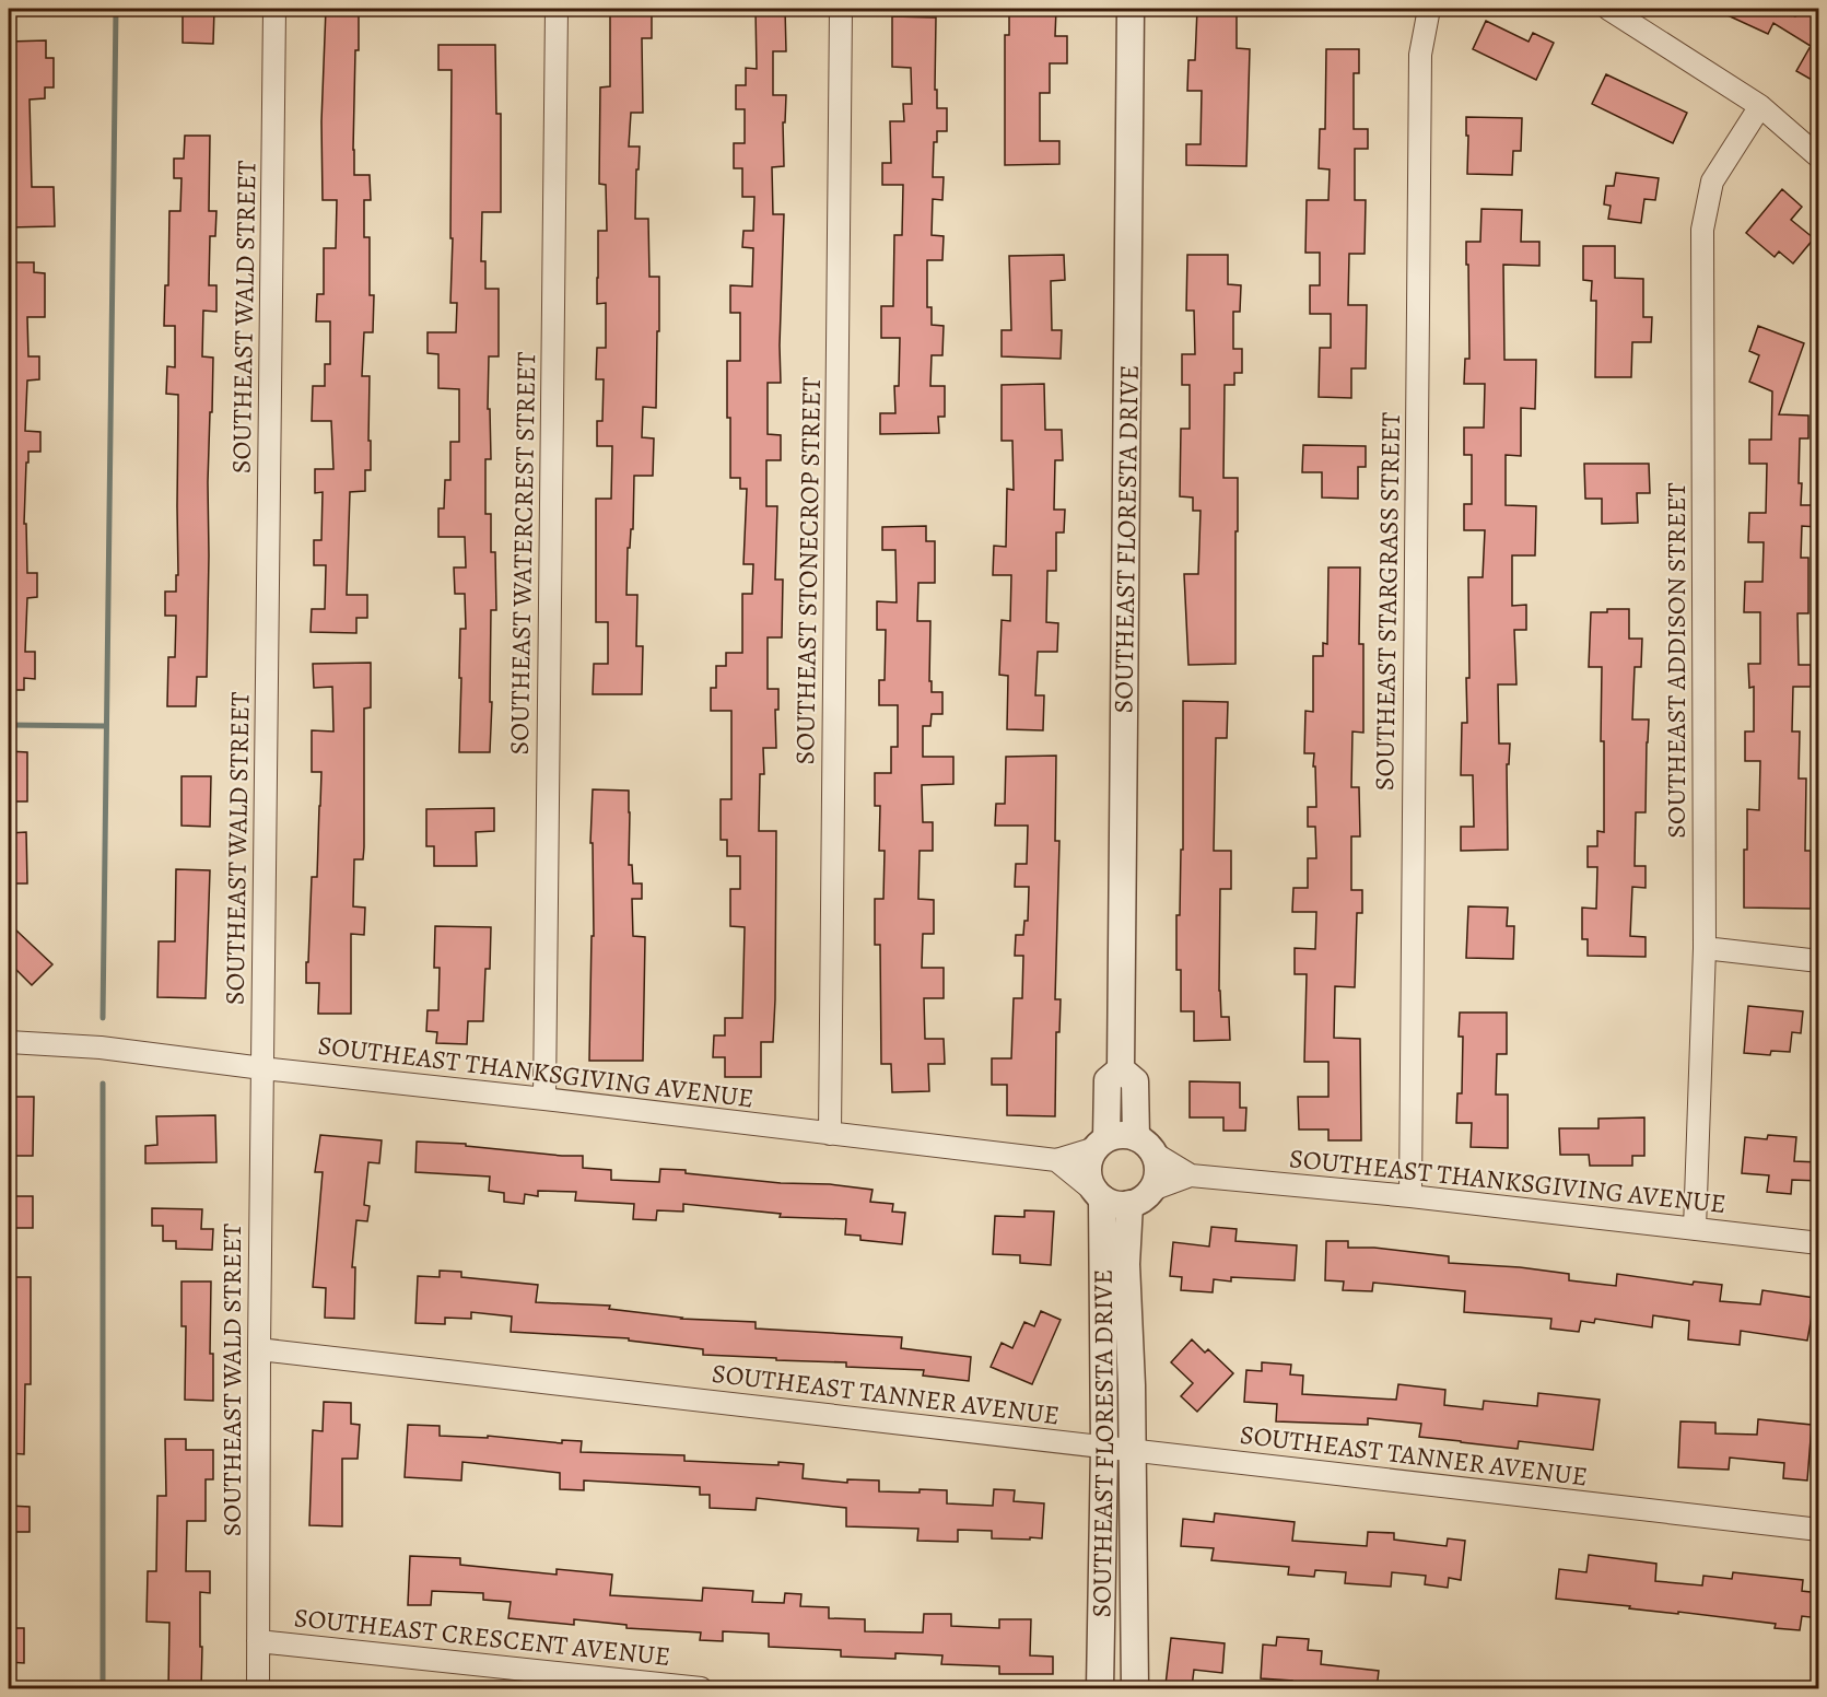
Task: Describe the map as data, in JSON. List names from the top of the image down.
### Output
{
  "streets": {
    "street": [
      "SOUTHEAST WALD STREET",
      "SOUTHEAST FLORESTA DRIVE",
      "SOUTHEAST WATERCREST STREET",
      "SOUTHEAST STONECROP STREET",
      "SOUTHEAST STARGRASS STREET",
      "SOUTHEAST ADDISON STREET",
      "SOUTHEAST THANKSGIVING AVENUE",
      "SOUTHEAST TANNER AVENUE",
      "SOUTHEAST CRESCENT AVENUE"
    ]
  },
  "crossings": [
    ["SOUTHEAST WALD STREET", "SOUTHEAST THANKSGIVING AVENUE"],
    ["SOUTHEAST WALD STREET", "SOUTHEAST TANNER AVENUE"],
    ["SOUTHEAST WALD STREET", "SOUTHEAST CRESCENT AVENUE"],
    ["SOUTHEAST FLORESTA DRIVE", "SOUTHEAST THANKSGIVING AVENUE"],
    ["SOUTHEAST FLORESTA DRIVE", "SOUTHEAST TANNER AVENUE"],
    ["SOUTHEAST WATERCREST STREET", "SOUTHEAST THANKSGIVING AVENUE"],
    ["SOUTHEAST STONECROP STREET", "SOUTHEAST THANKSGIVING AVENUE"],
    ["SOUTHEAST STARGRASS STREET", "SOUTHEAST THANKSGIVING AVENUE"],
    ["SOUTHEAST ADDISON STREET", "SOUTHEAST THANKSGIVING AVENUE"]
  ]
}
